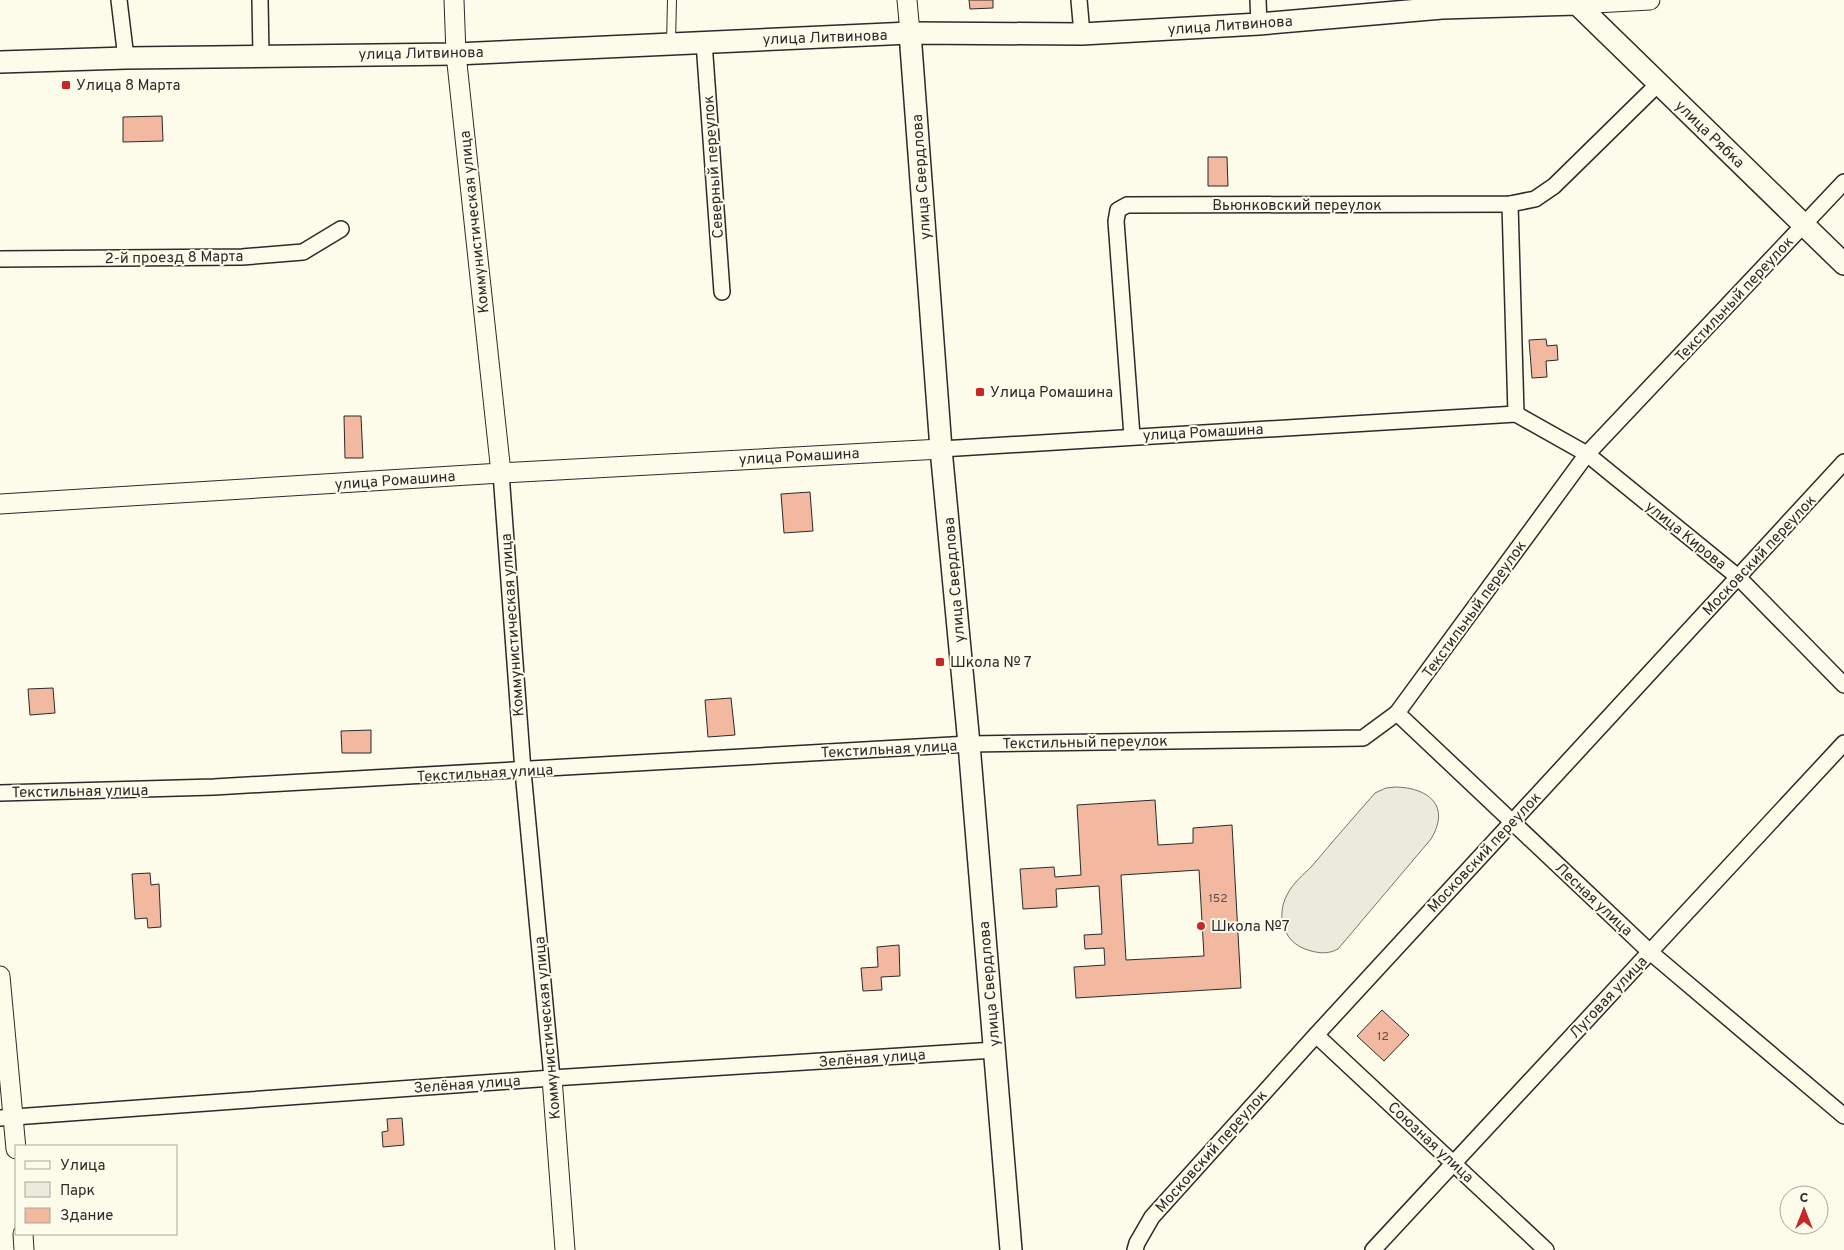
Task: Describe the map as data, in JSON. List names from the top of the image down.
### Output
{
  "streets": {
    "main road": ["улица Литвинова", "улица Рябка", "улица Свердлова"],
    "street": [
      "Северный переулок",
      "Вьюнковский переулок",
      "Коммунистическая улица",
      "2-й проезд 8 Марта",
      "Текстильный переулок",
      "улица Ромашина",
      "улица Кирова",
      "Московский переулок",
      "Текстильная улица",
      "Лесная улица",
      "Луговая улица",
      "Зелёная улица",
      "Союзная улица"
    ]
  },
  "crossings": [
    ["улица Литвинова", "улица Рябка"],
    ["улица Литвинова", "Северный переулок"],
    ["улица Литвинова", "улица Свердлова"],
    ["улица Литвинова", "Коммунистическая улица"],
    ["улица Рябка", "Вьюнковский переулок"],
    ["улица Рябка", "Текстильный переулок"],
    ["улица Свердлова", "Текстильный переулок"],
    ["улица Свердлова", "улица Ромашина"],
    ["улица Свердлова", "Текстильная улица"],
    ["улица Свердлова", "Зелёная улица"],
    ["Вьюнковский переулок", "улица Ромашина"],
    ["Коммунистическая улица", "улица Ромашина"],
    ["Коммунистическая улица", "Текстильная улица"],
    ["Коммунистическая улица", "Зелёная улица"],
    ["Текстильный переулок", "улица Кирова"],
    ["Текстильный переулок", "Текстильная улица"],
    ["Текстильный переулок", "Лесная улица"],
    ["улица Кирова", "Московский переулок"],
    ["Московский переулок", "Лесная улица"],
    ["Московский переулок", "Союзная улица"],
    ["Лесная улица", "Луговая улица"],
    ["Луговая улица", "Союзная улица"]
  ],
  "places": {
    "transit": ["Улица 8 Марта", "Улица Ромашина", "Школа № 7"],
    "other": ["Школа №7"]
  },
  "house_numbers": ["152", "12"],
  "legend": ["Улица", "Парк", "Здание"],
  "north": "top"
}
